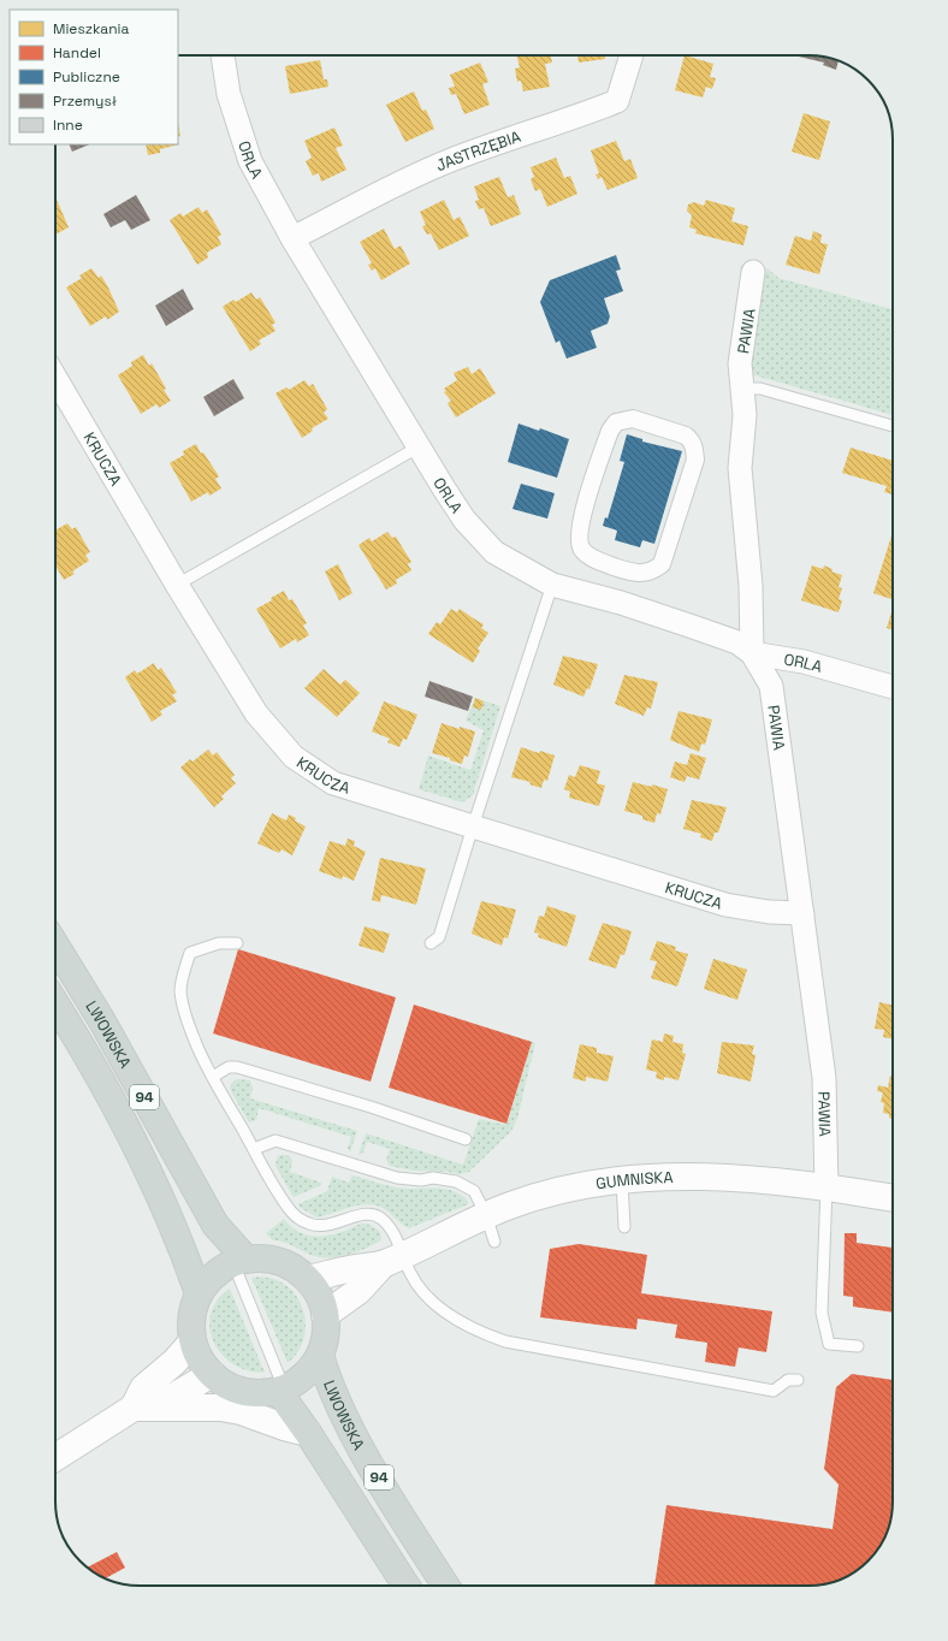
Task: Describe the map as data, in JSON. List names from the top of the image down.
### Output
{
  "streets": {
    "main road": ["LWOWSKA", "94"],
    "street": [
      "JASTRZĘBIA",
      "ORLA",
      "PAWIA",
      "KRUCZA",
      "GUMNISKA"
    ]
  },
  "crossings": [
    ["JASTRZĘBIA", "ORLA"],
    ["ORLA", "PAWIA"],
    ["PAWIA", "KRUCZA"],
    ["PAWIA", "GUMNISKA"]
  ],
  "legend": [
    "Mieszkania",
    "Handel",
    "Publiczne",
    "Przemysł",
    "Inne"
  ]
}
